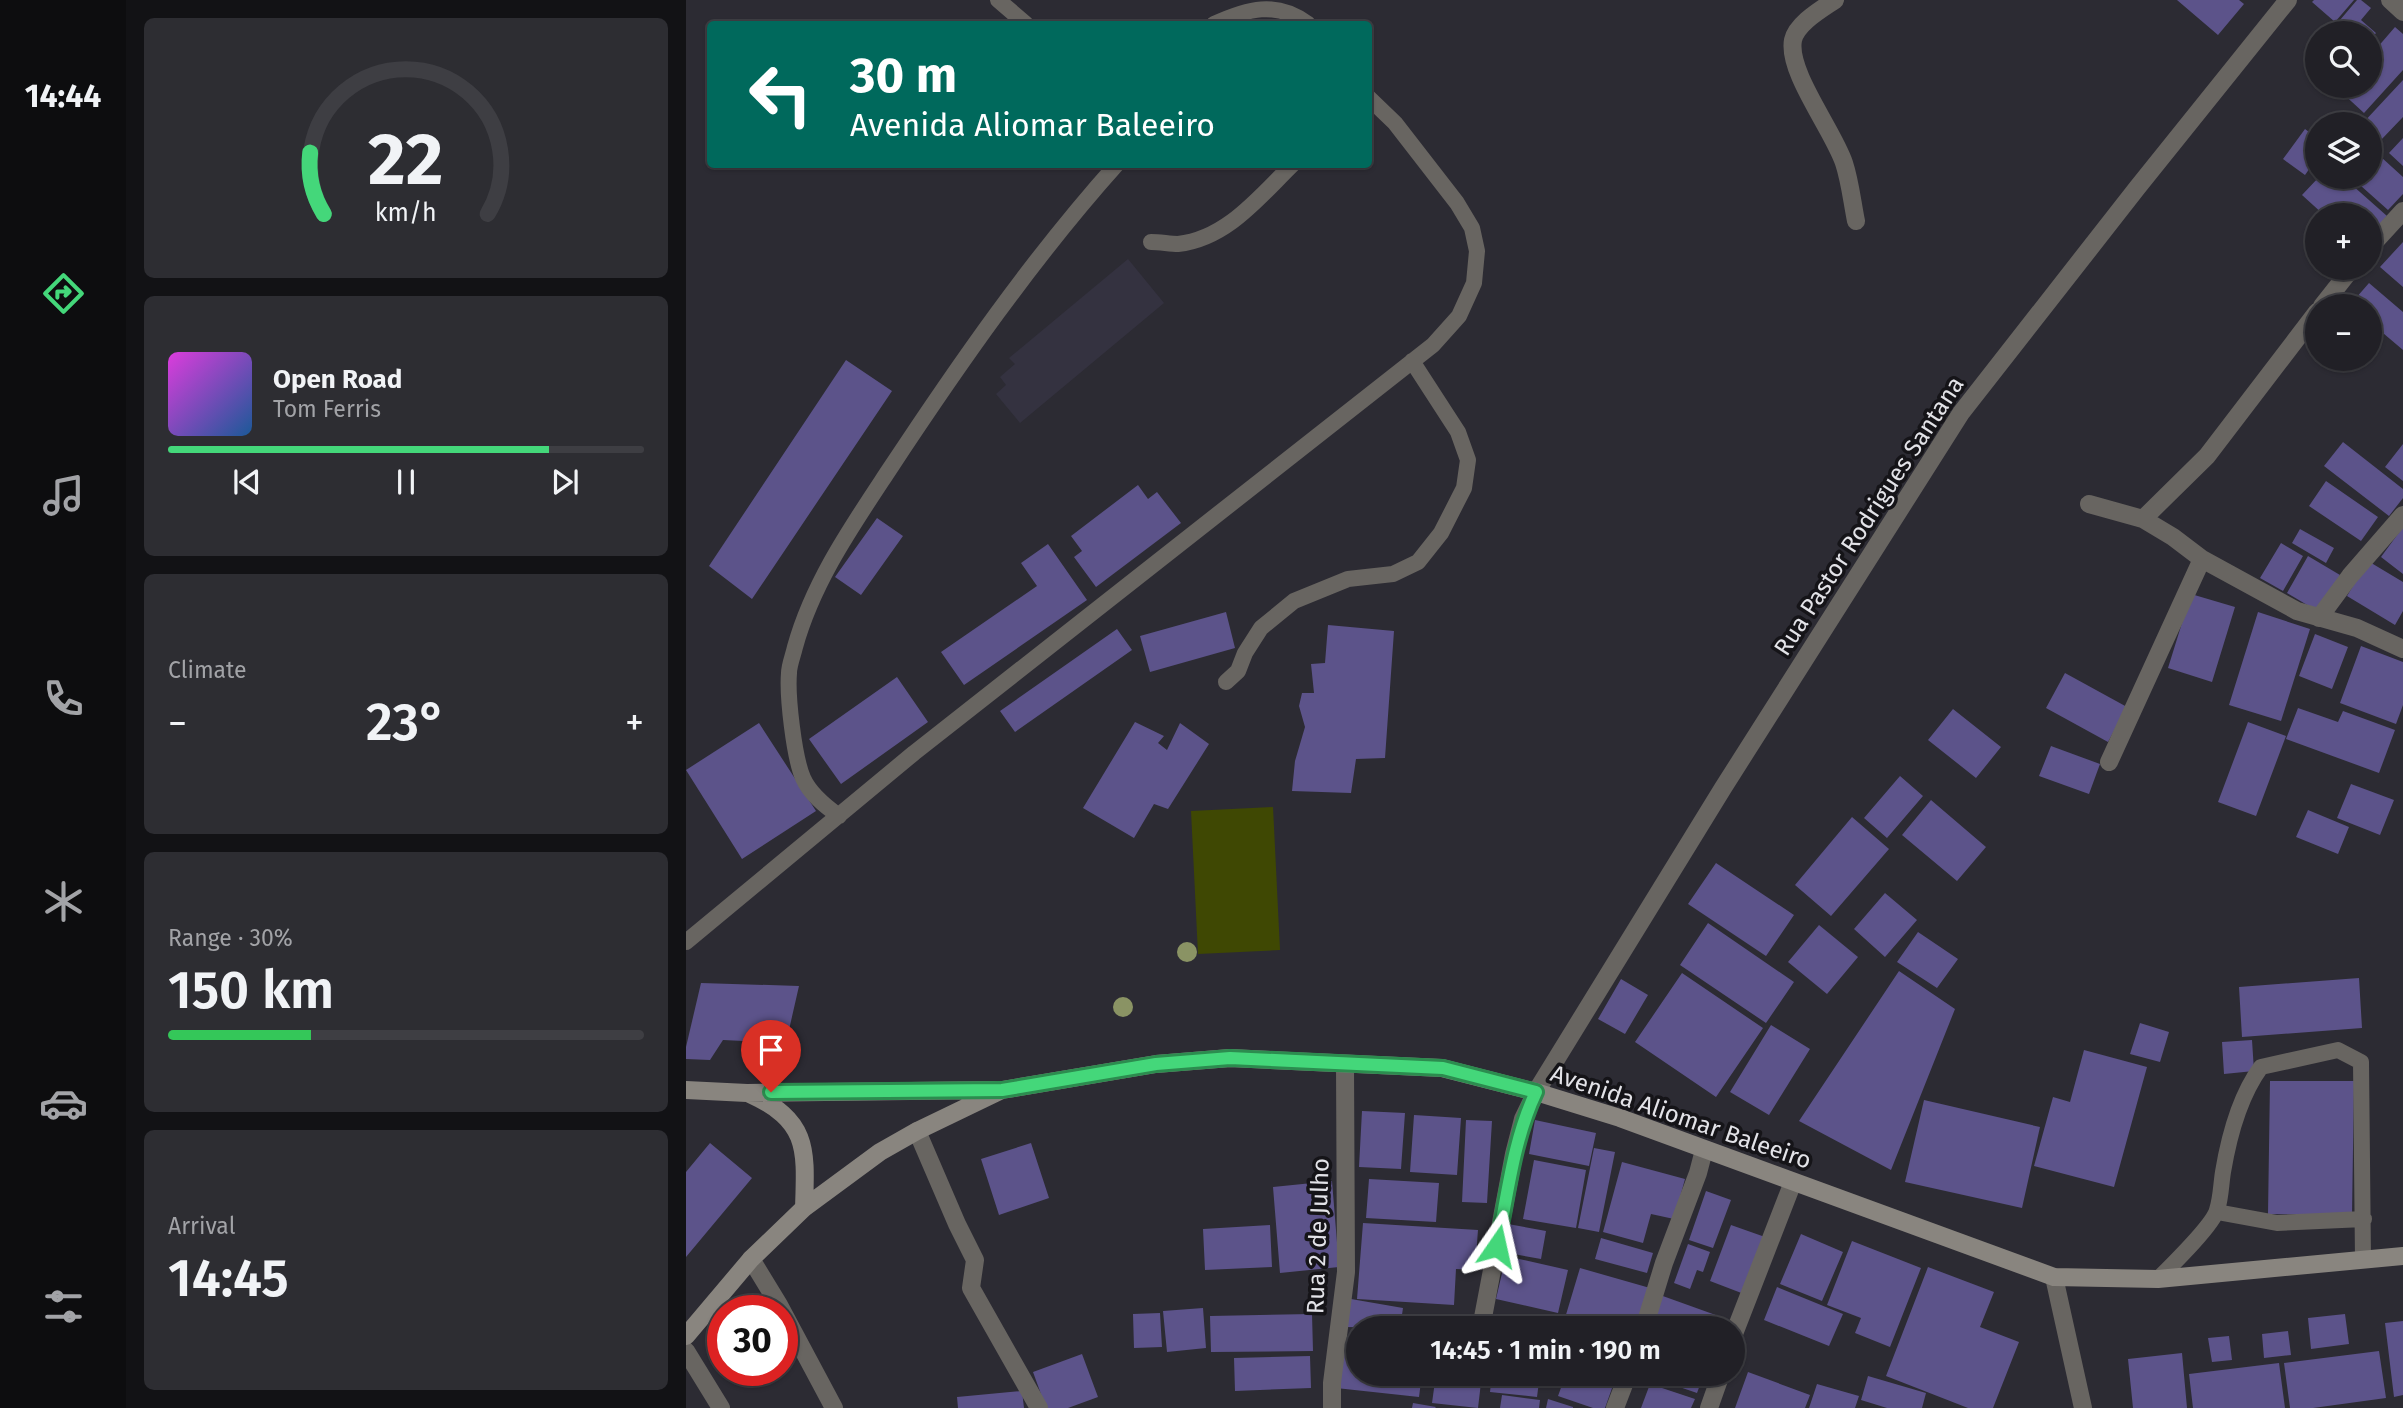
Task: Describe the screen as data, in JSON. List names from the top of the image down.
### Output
{
  "streets": {
    "main road": ["Avenida Aliomar Baleeiro"],
    "street": ["Rua Pastor Rodrigues Santana", "Rua 2 de Julho"]
  },
  "crossings": [
    ["Rua Pastor Rodrigues Santana", "Avenida Aliomar Baleeiro"],
    ["Avenida Aliomar Baleeiro", "Rua 2 de Julho"]
  ],
  "page": {
    "tabs": "14:44",
    "map_buttons": ["+", "−"],
    "turn": ["30 m", "Avenida Aliomar Baleeiro"],
    "song": ["Open Road", "Tom Ferris"],
    "tile": [
      "Climate",
      ["Range · 30%", "150 km"],
      ["Arrival", "14:45"]
    ],
    "heat": ["−", "23°", "+"],
    "limit": "30",
    "trip": "14:45 · 1 min · 190 m",
    "gauge": ["22", "km/h"]
  }
}
